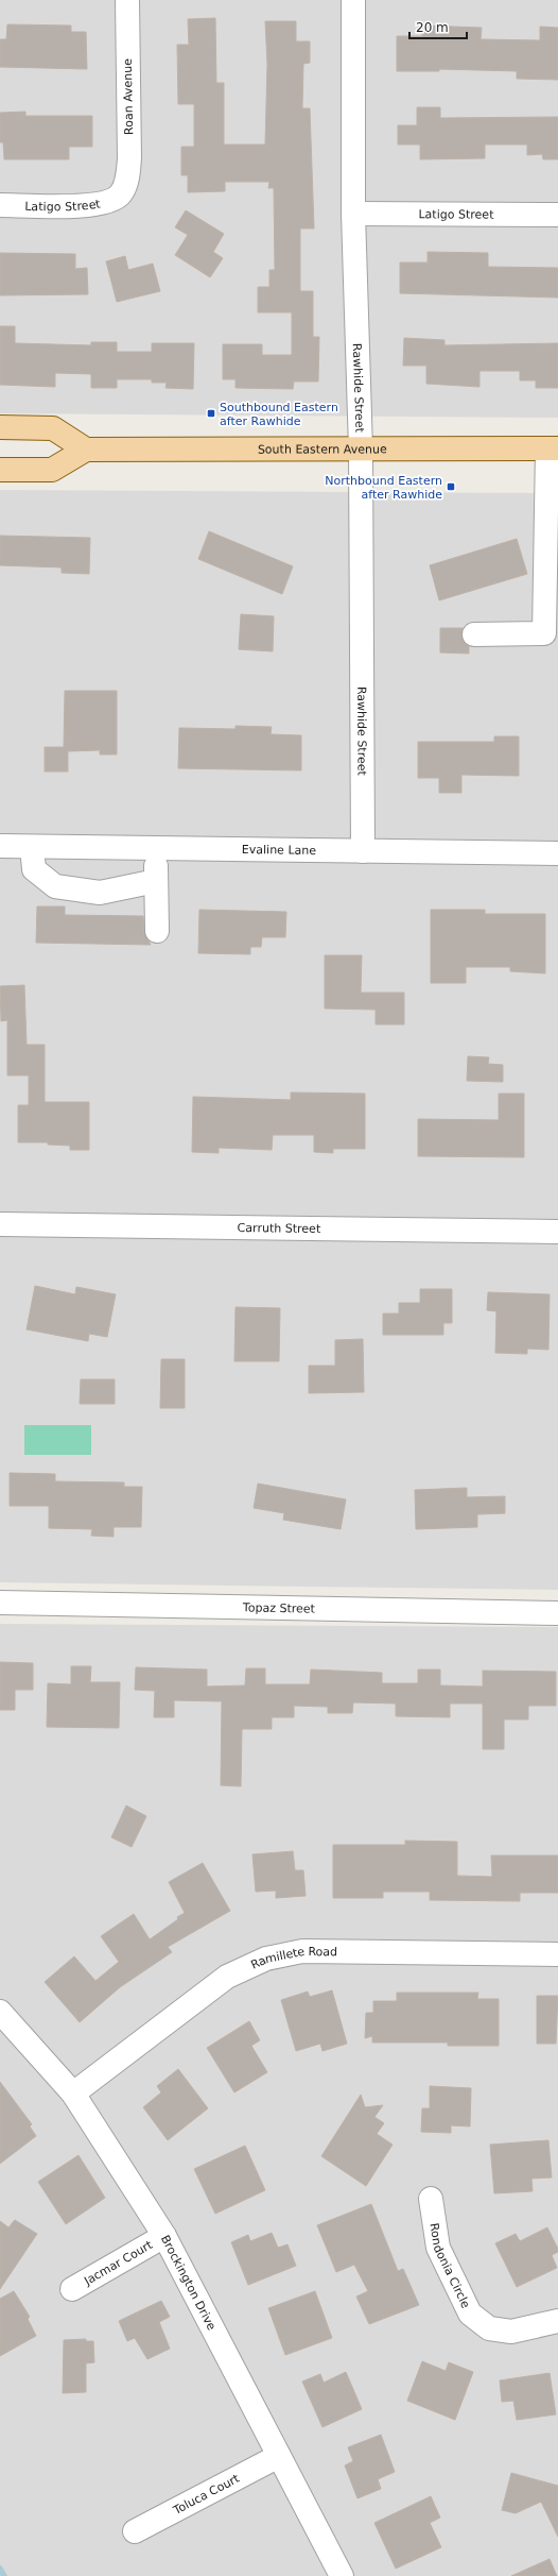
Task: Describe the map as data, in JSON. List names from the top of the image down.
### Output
{
  "streets": {
    "main road": ["South Eastern Avenue"],
    "street": [
      "Roan Avenue",
      "Latigo Street",
      "Rawhide Street",
      "Evaline Lane",
      "Carruth Street",
      "Topaz Street",
      "Ramillete Road",
      "Jacmar Court",
      "Rondonia Circle",
      "Brockington Drive",
      "Toluca Court"
    ]
  },
  "crossings": [
    ["Roan Avenue", "Latigo Street"],
    ["Latigo Street", "Rawhide Street"],
    ["Rawhide Street", "South Eastern Avenue"],
    ["Rawhide Street", "Evaline Lane"],
    ["Ramillete Road", "Brockington Drive"],
    ["Jacmar Court", "Brockington Drive"],
    ["Brockington Drive", "Toluca Court"]
  ],
  "places": {
    "transit": ["Southbound Eastern after Rawhide", "Northbound Eastern after Rawhide"]
  },
  "scale_bar": "20 m"
}
